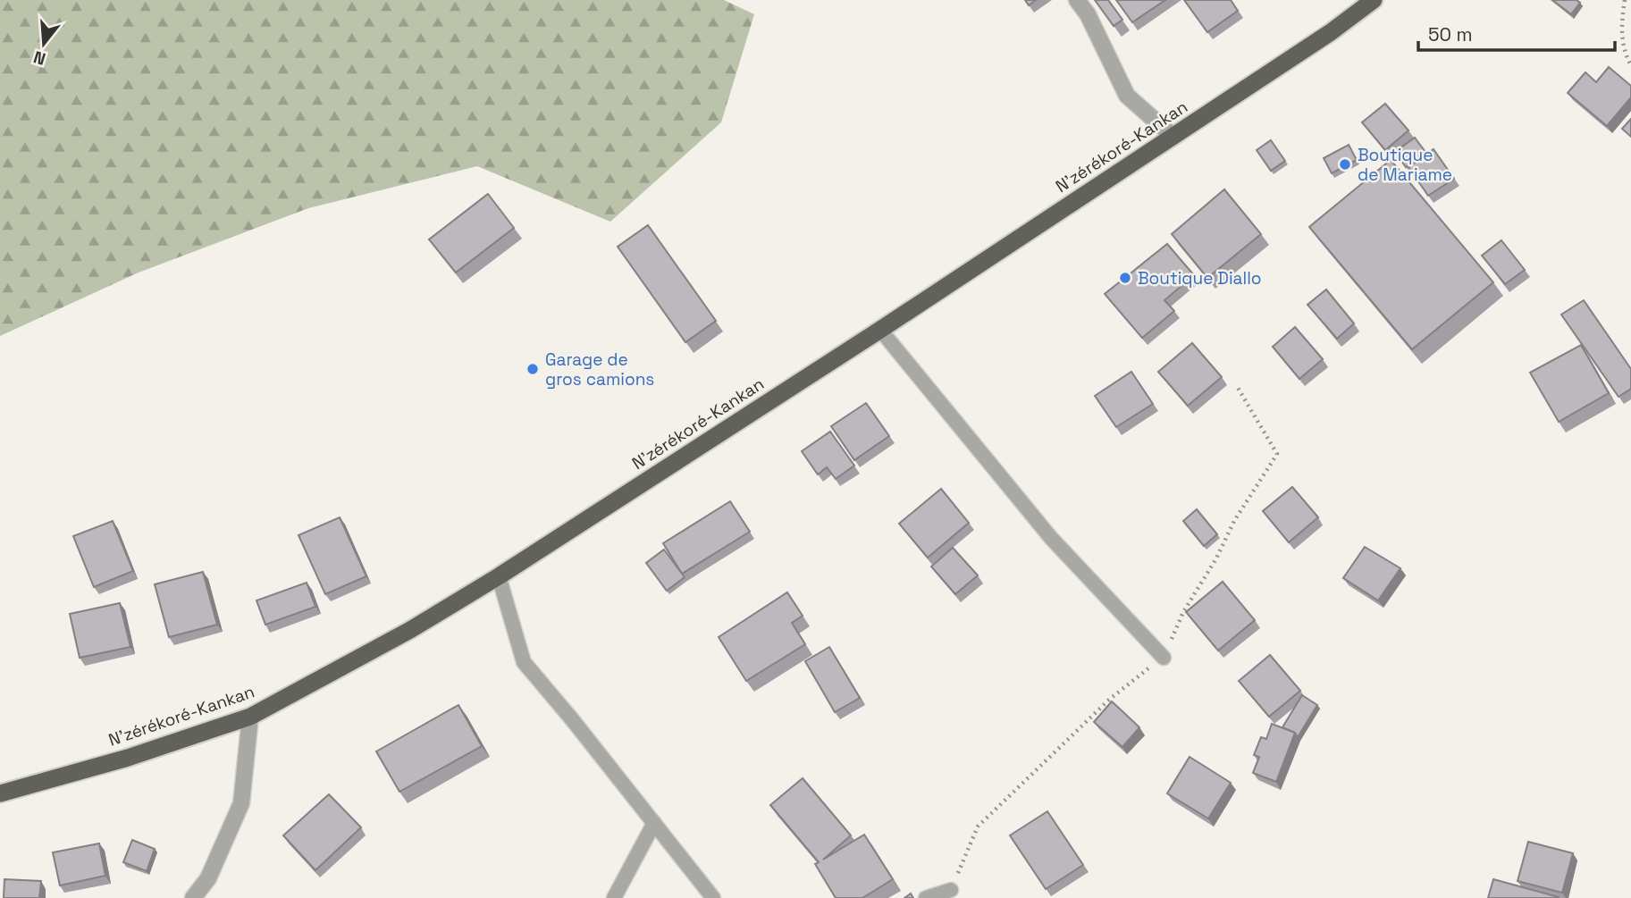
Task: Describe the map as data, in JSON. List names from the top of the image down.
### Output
{
  "streets": {
    "highway": ["N'zérékoré-Kankan"]
  },
  "places": ["Boutique de Mariame", "Boutique Diallo", "Garage de gros camions"],
  "scale_bar": "50 m",
  "north": "bottom"
}
